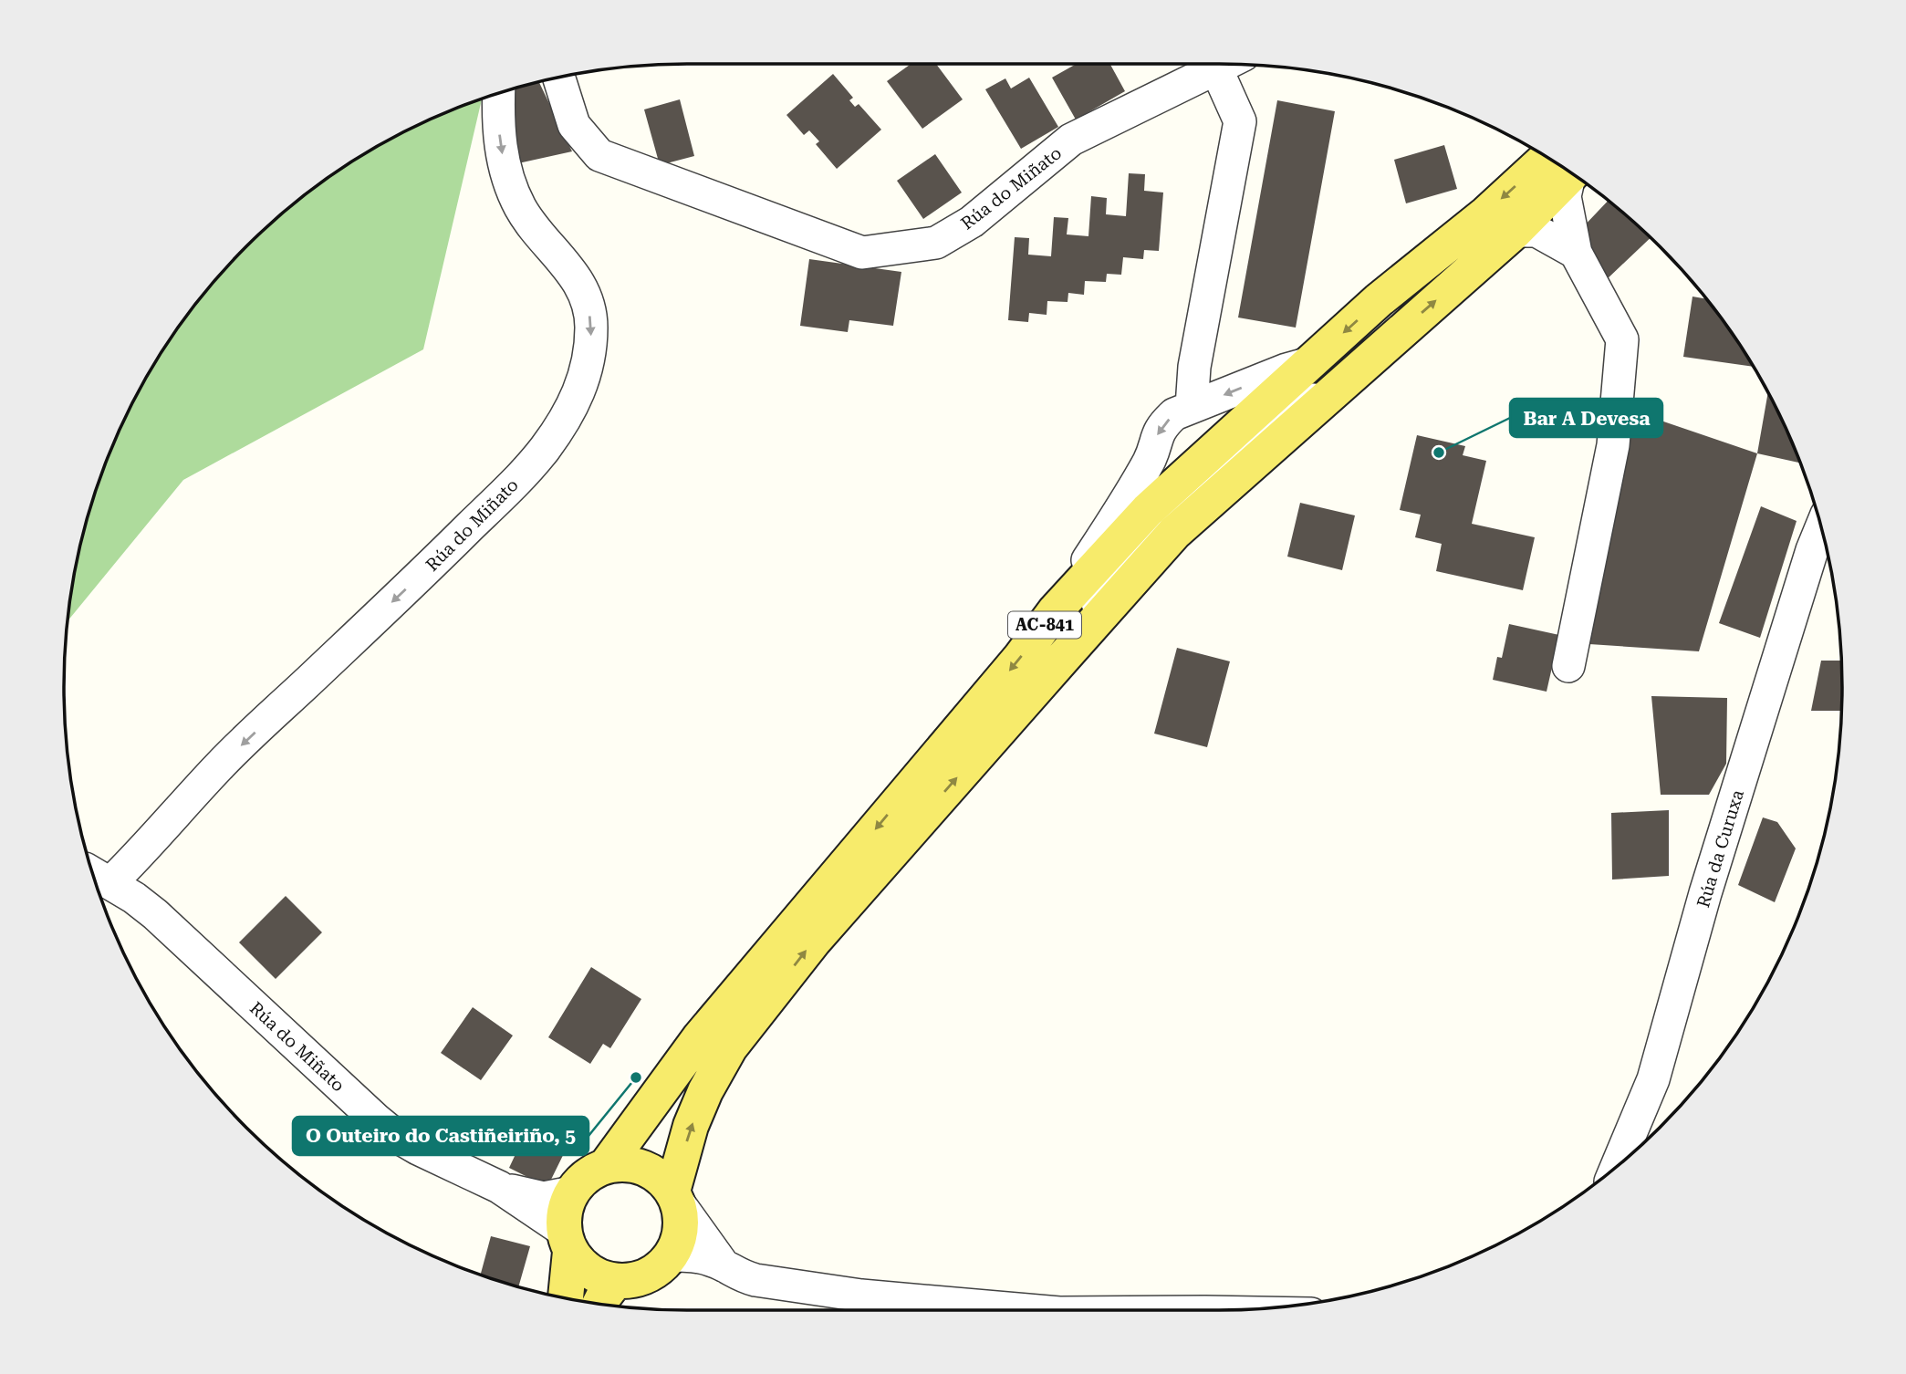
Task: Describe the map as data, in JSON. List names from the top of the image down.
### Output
{
  "streets": {
    "main road": ["AC-841"],
    "street": ["Rúa do Miñato", "Rúa da Curuxa"]
  },
  "crossings": [
    ["Rúa do Miñato", "AC-841"]
  ],
  "places": ["Bar A Devesa", "O Outeiro do Castiñeiriño, 5"]
}
